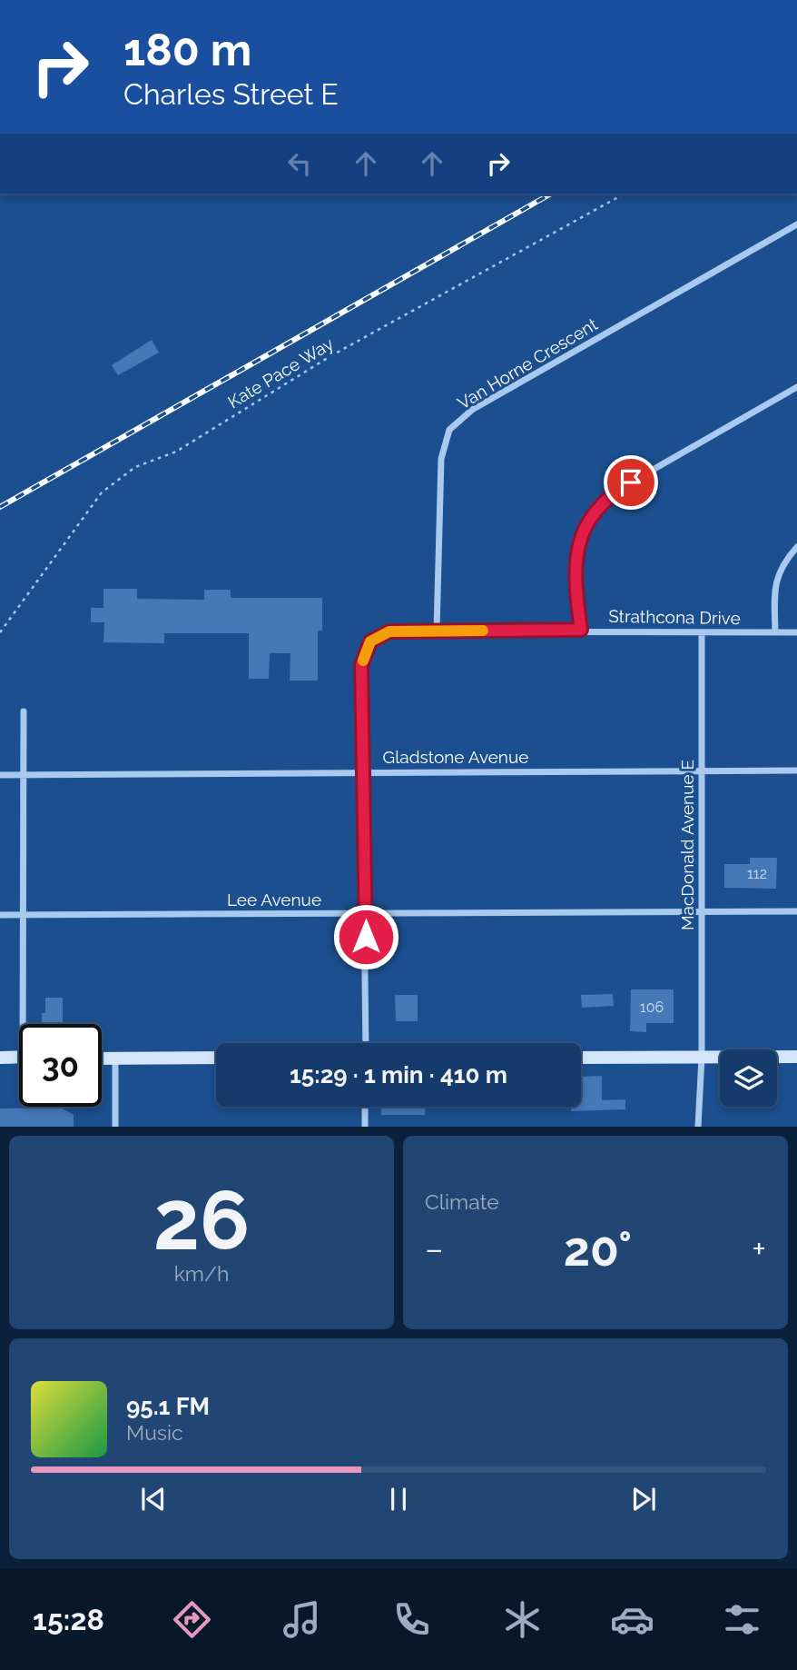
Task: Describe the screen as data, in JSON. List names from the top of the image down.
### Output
{
  "streets": {
    "street": [
      "Van Horne Crescent",
      "Strathcona Drive",
      "Gladstone Avenue",
      "MacDonald Avenue E",
      "Lee Avenue"
    ],
    "path": ["Kate Pace Way"]
  },
  "crossings": [
    ["Van Horne Crescent", "Strathcona Drive"],
    ["Strathcona Drive", "Gladstone Avenue"],
    ["Strathcona Drive", "MacDonald Avenue E"],
    ["Strathcona Drive", "Lee Avenue"],
    ["Gladstone Avenue", "MacDonald Avenue E"],
    ["MacDonald Avenue E", "Lee Avenue"]
  ],
  "house_numbers": ["112", "106"],
  "page": {
    "turn": ["180 m", "Charles Street E"],
    "limit": "30",
    "trip": "15:29 · 1 min · 410 m",
    "tile": [
      ["26", "km/h"],
      "Climate"
    ],
    "heat": ["−", "20°", "+"],
    "song": ["95.1 FM", "Music"],
    "tabs": "15:28"
  }
}
